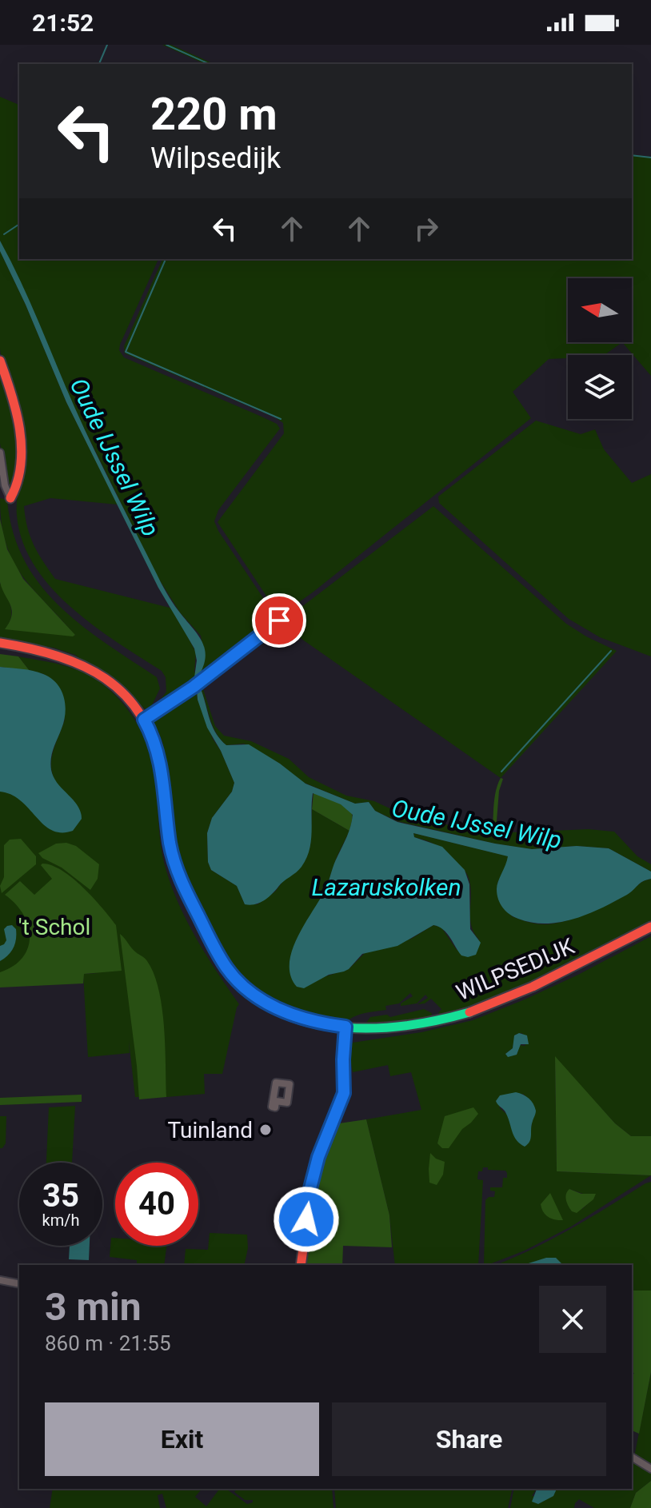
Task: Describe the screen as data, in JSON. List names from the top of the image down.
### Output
{
  "streets": {
    "main road": ["WILPSEDIJK"]
  },
  "water": ["Oude IJssel Wilp", "Lazaruskolken"],
  "parks": ["'t Schol"],
  "places": ["Tuinland"],
  "north": "left",
  "page": {
    "status": "21:52",
    "turn": ["220 m", "Wilpsedijk"],
    "speed": "35 km/h",
    "limit": "40",
    "heading": ["3 min", "860 m · 21:55"],
    "buttons": ["Exit", "Share"]
  }
}
